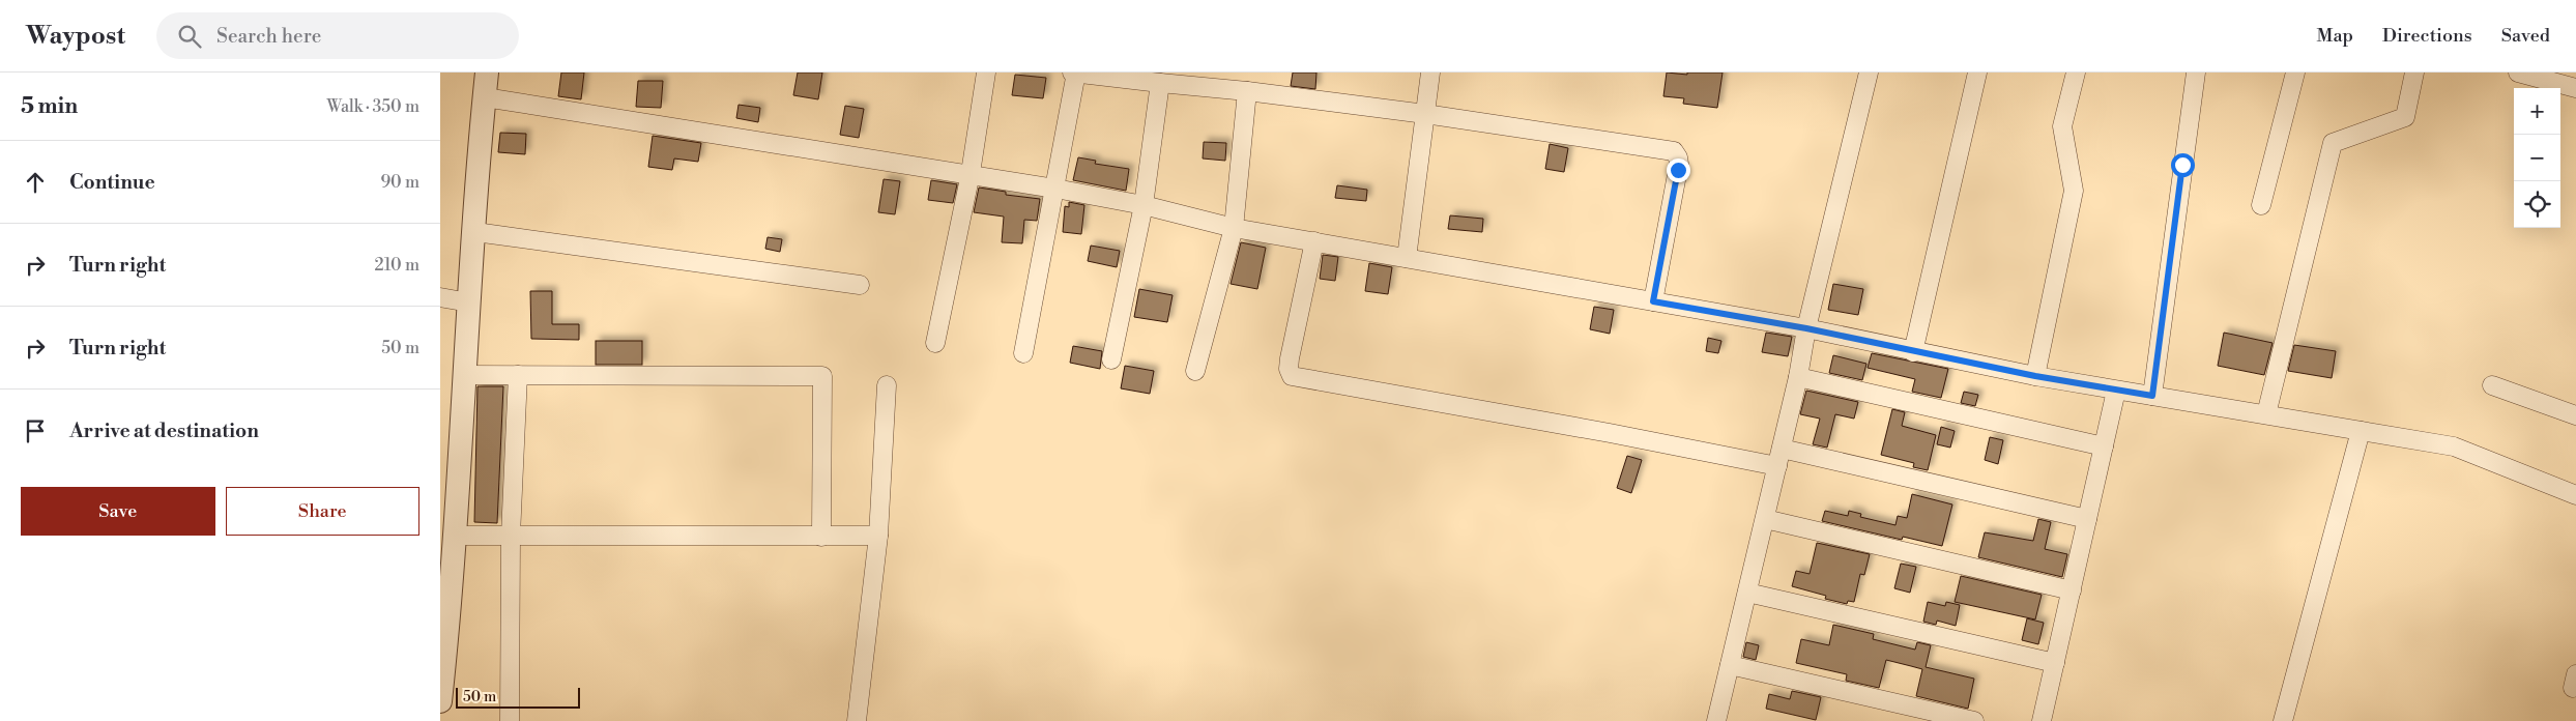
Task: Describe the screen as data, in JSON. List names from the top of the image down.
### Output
{
  "scale_bar": "50 m",
  "page": {
    "header": "Waypost",
    "search": "Search here",
    "nav": ["Map", "Directions", "Saved"],
    "heading": ["5 min", "Walk · 350 m"],
    "map_buttons": ["+", "−"],
    "list": [
      ["Continue", "90 m"],
      ["Turn right", "210 m"],
      ["Turn right", "50 m"],
      "Arrive at destination"
    ],
    "buttons": ["Save", "Share"],
    "scale": "50 m"
  }
}
